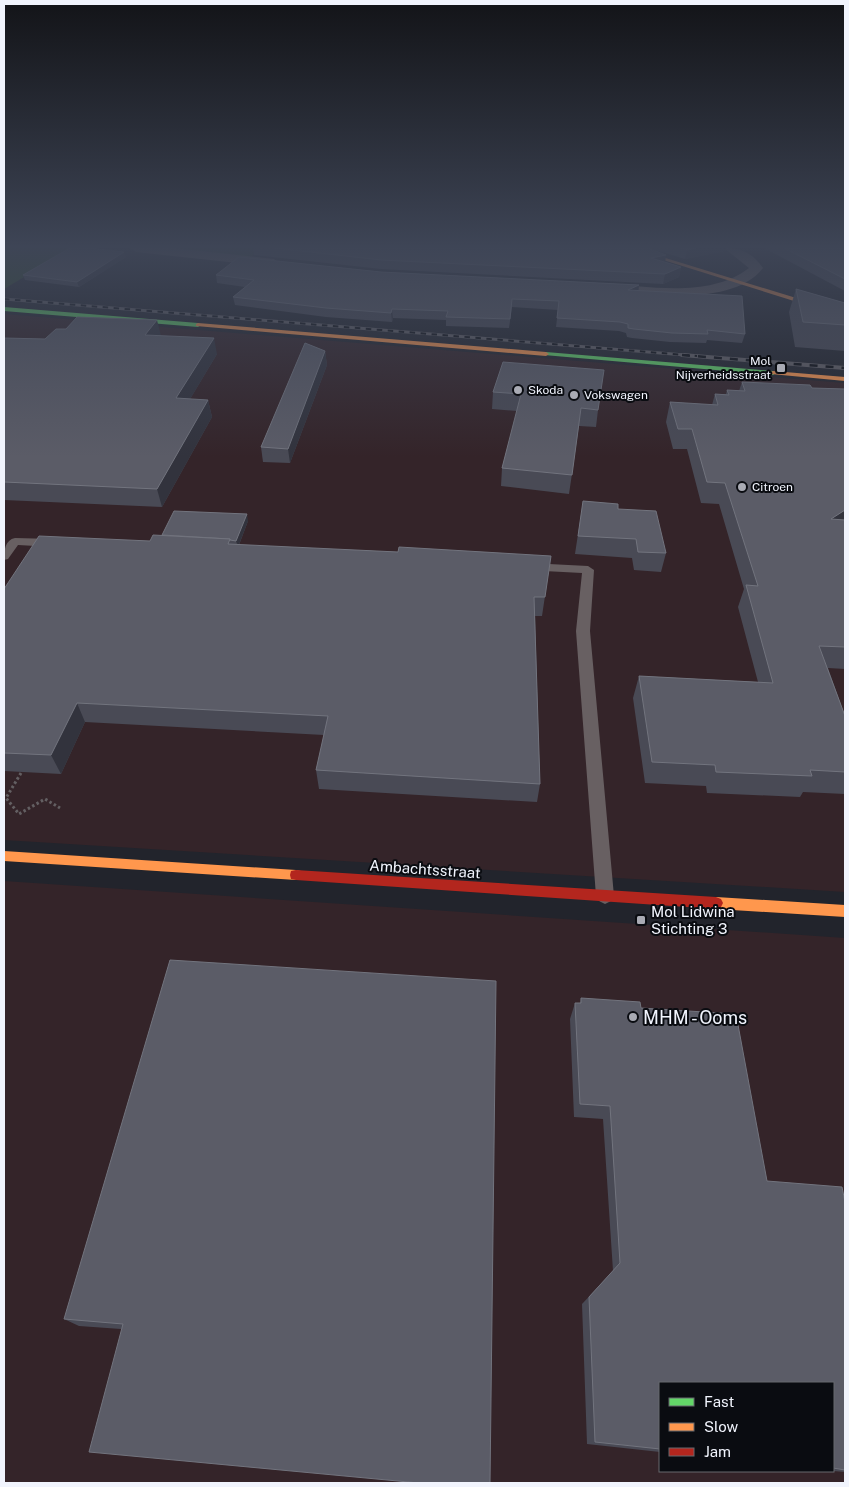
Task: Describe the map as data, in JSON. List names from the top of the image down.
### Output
{
  "streets": {
    "main road": ["Ambachtsstraat"]
  },
  "places": {
    "transit": ["Mol Nijverheidsstraat", "Mol Lidwina Stichting 3"],
    "other": [
      "Skoda",
      "Vokswagen",
      "Citroen",
      "MHM - Ooms"
    ]
  },
  "legend": ["Fast", "Slow", "Jam"]
}
